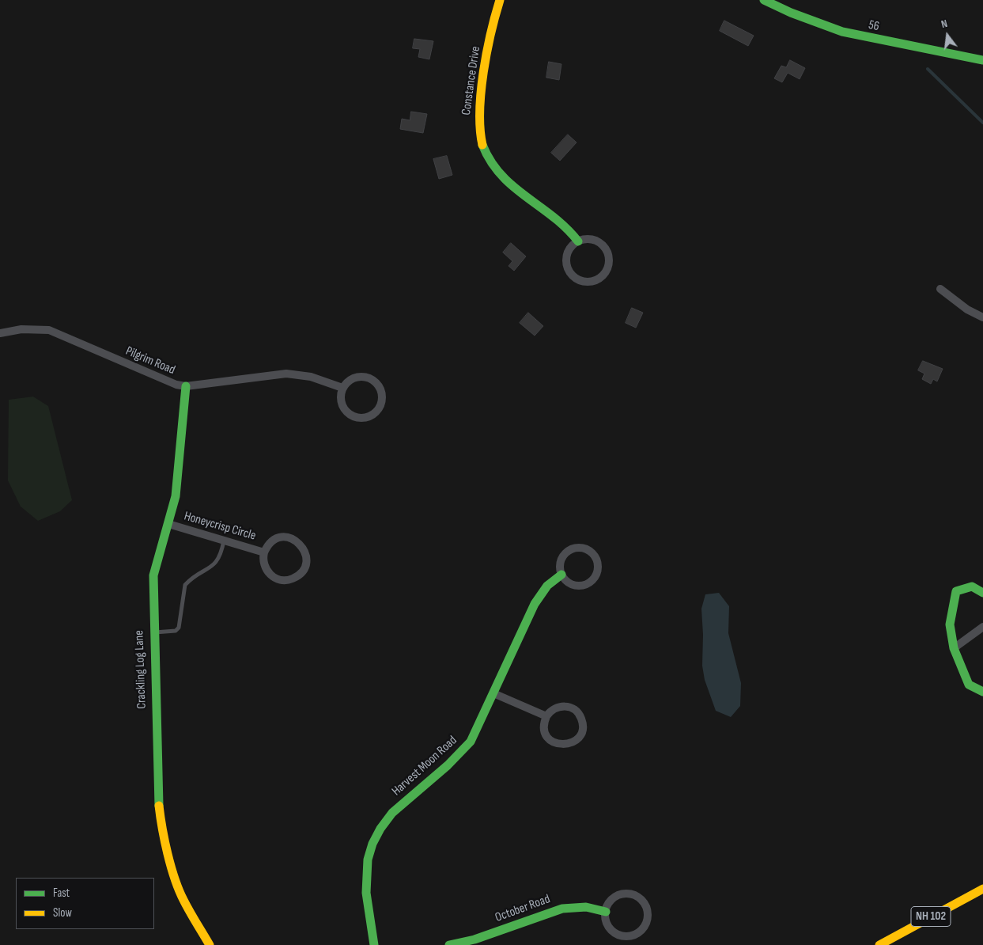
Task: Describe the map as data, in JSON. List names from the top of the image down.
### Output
{
  "streets": {
    "street": [
      "56",
      "Constance Drive",
      "Pilgrim Road",
      "Honeycrisp Circle",
      "Crackling Log Lane",
      "Harvest Moon Road",
      "October Road",
      "NH 102"
    ]
  },
  "crossings": [
    ["Pilgrim Road", "Crackling Log Lane"],
    ["Honeycrisp Circle", "Crackling Log Lane"]
  ],
  "legend": ["Fast", "Slow"],
  "north": "top"
}
